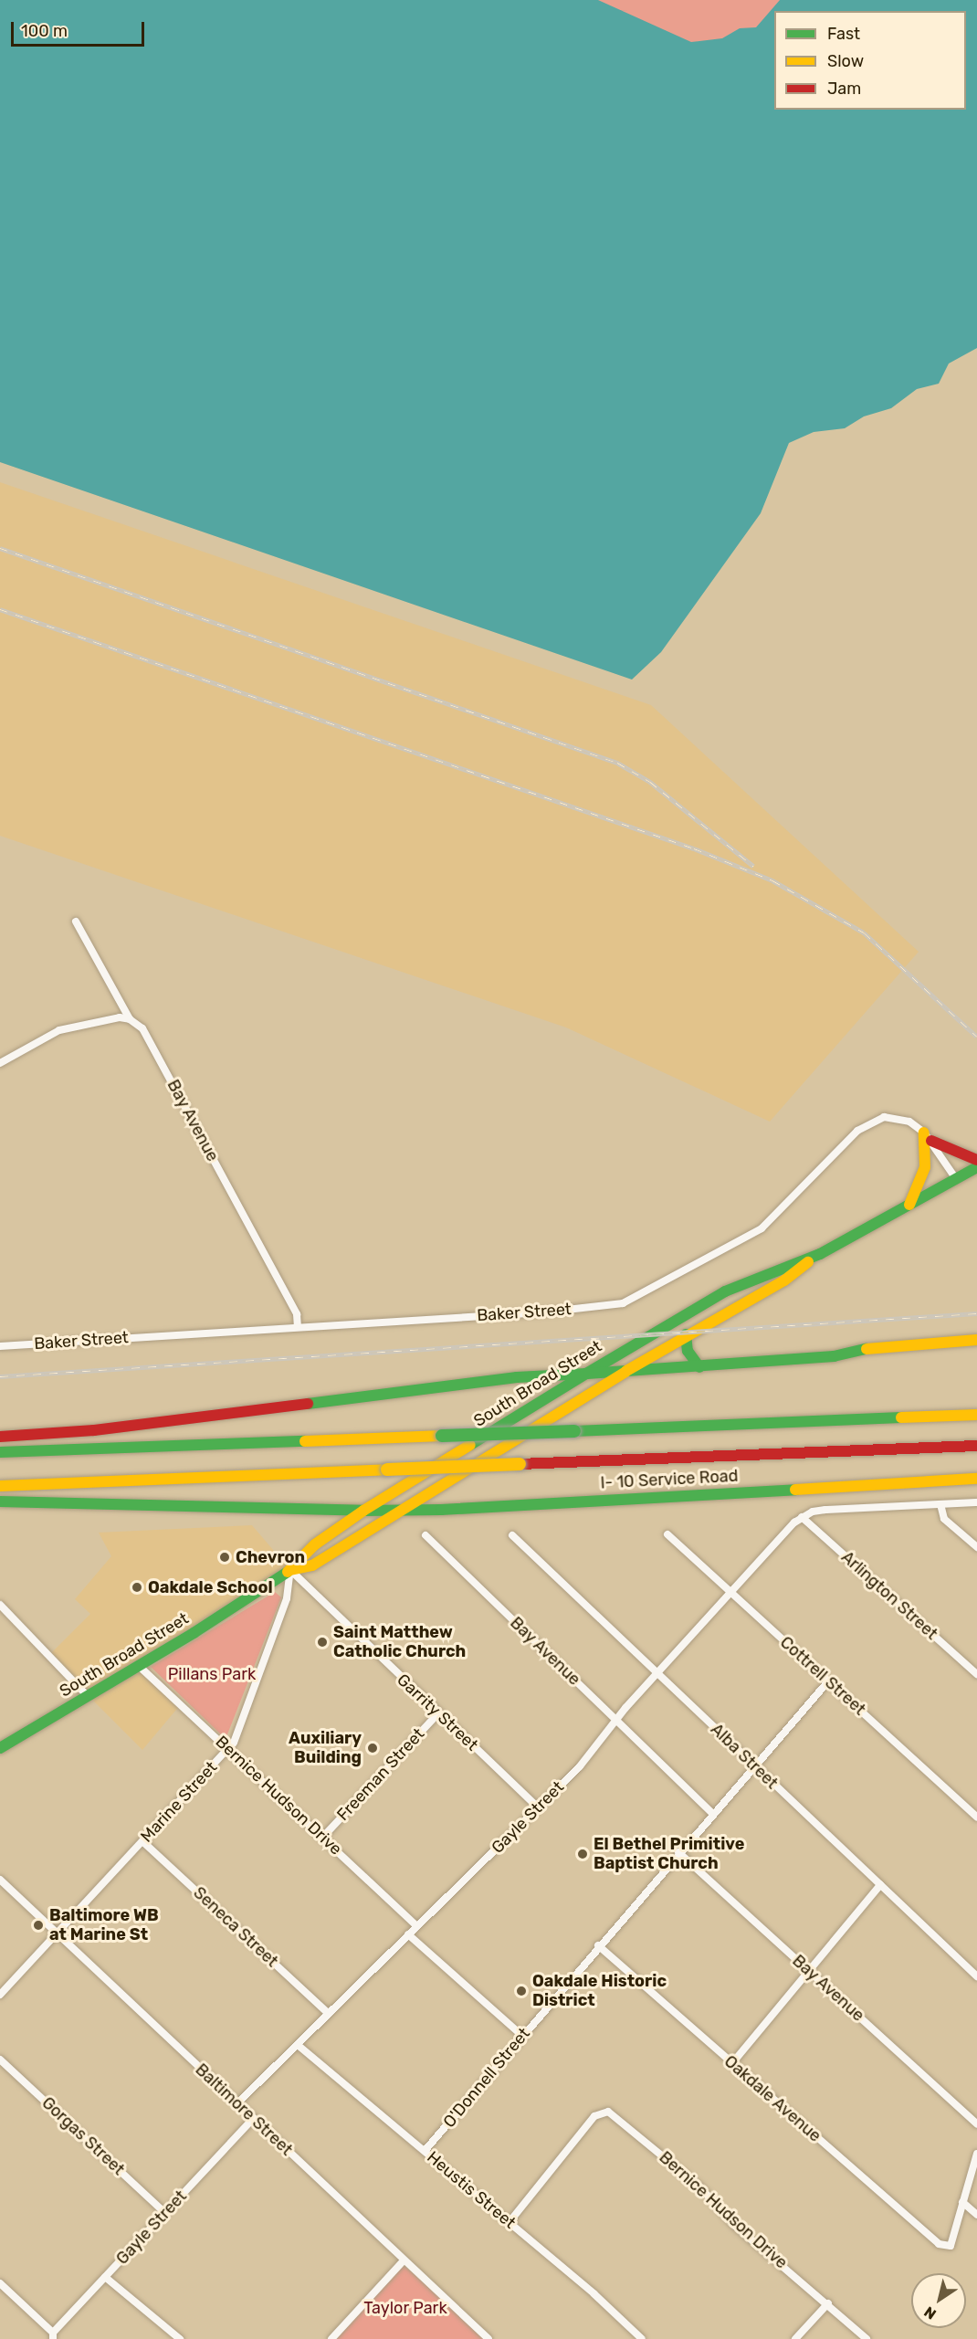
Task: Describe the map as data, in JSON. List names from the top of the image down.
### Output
{
  "streets": {
    "main road": ["South Broad Street", "I- 10 Service Road"],
    "street": [
      "Bay Avenue",
      "Baker Street",
      "Arlington Street",
      "Cottrell Street",
      "Garrity Street",
      "Alba Street",
      "Freeman Street",
      "Bernice Hudson Drive",
      "Marine Street",
      "Gayle Street",
      "Seneca Street",
      "O'Donnell Street",
      "Oakdale Avenue",
      "Baltimore Street",
      "Gorgas Street",
      "Heustis Street"
    ]
  },
  "crossings": [
    ["Bay Avenue", "Baker Street"],
    ["Bay Avenue", "Gayle Street"],
    ["Bay Avenue", "O'Donnell Street"],
    ["Baker Street", "South Broad Street"],
    ["South Broad Street", "I- 10 Service Road"],
    ["South Broad Street", "Garrity Street"],
    ["South Broad Street", "Bernice Hudson Drive"],
    ["South Broad Street", "Marine Street"],
    ["Arlington Street", "Gayle Street"],
    ["Cottrell Street", "Gayle Street"],
    ["Cottrell Street", "O'Donnell Street"],
    ["Garrity Street", "Freeman Street"],
    ["Garrity Street", "Marine Street"],
    ["Garrity Street", "Gayle Street"],
    ["Alba Street", "Gayle Street"],
    ["Alba Street", "O'Donnell Street"],
    ["Freeman Street", "Bernice Hudson Drive"],
    ["Bernice Hudson Drive", "Marine Street"],
    ["Bernice Hudson Drive", "Gayle Street"],
    ["Bernice Hudson Drive", "Heustis Street"],
    ["Marine Street", "Seneca Street"],
    ["Marine Street", "Baltimore Street"],
    ["Gayle Street", "Seneca Street"],
    ["Gayle Street", "Baltimore Street"],
    ["Gayle Street", "Gorgas Street"],
    ["Gayle Street", "Heustis Street"],
    ["O'Donnell Street", "Oakdale Avenue"],
    ["O'Donnell Street", "Heustis Street"]
  ],
  "parks": ["Pillans Park", "Taylor Park"],
  "places": [
    "Chevron",
    "Oakdale School",
    "Saint Matthew Catholic Church",
    "Auxiliary Building",
    "El Bethel Primitive Baptist Church",
    "Baltimore WB at Marine St",
    "Oakdale Historic District"
  ],
  "legend": ["Fast", "Slow", "Jam"],
  "scale_bar": "100 m",
  "north": "bottom left"
}
